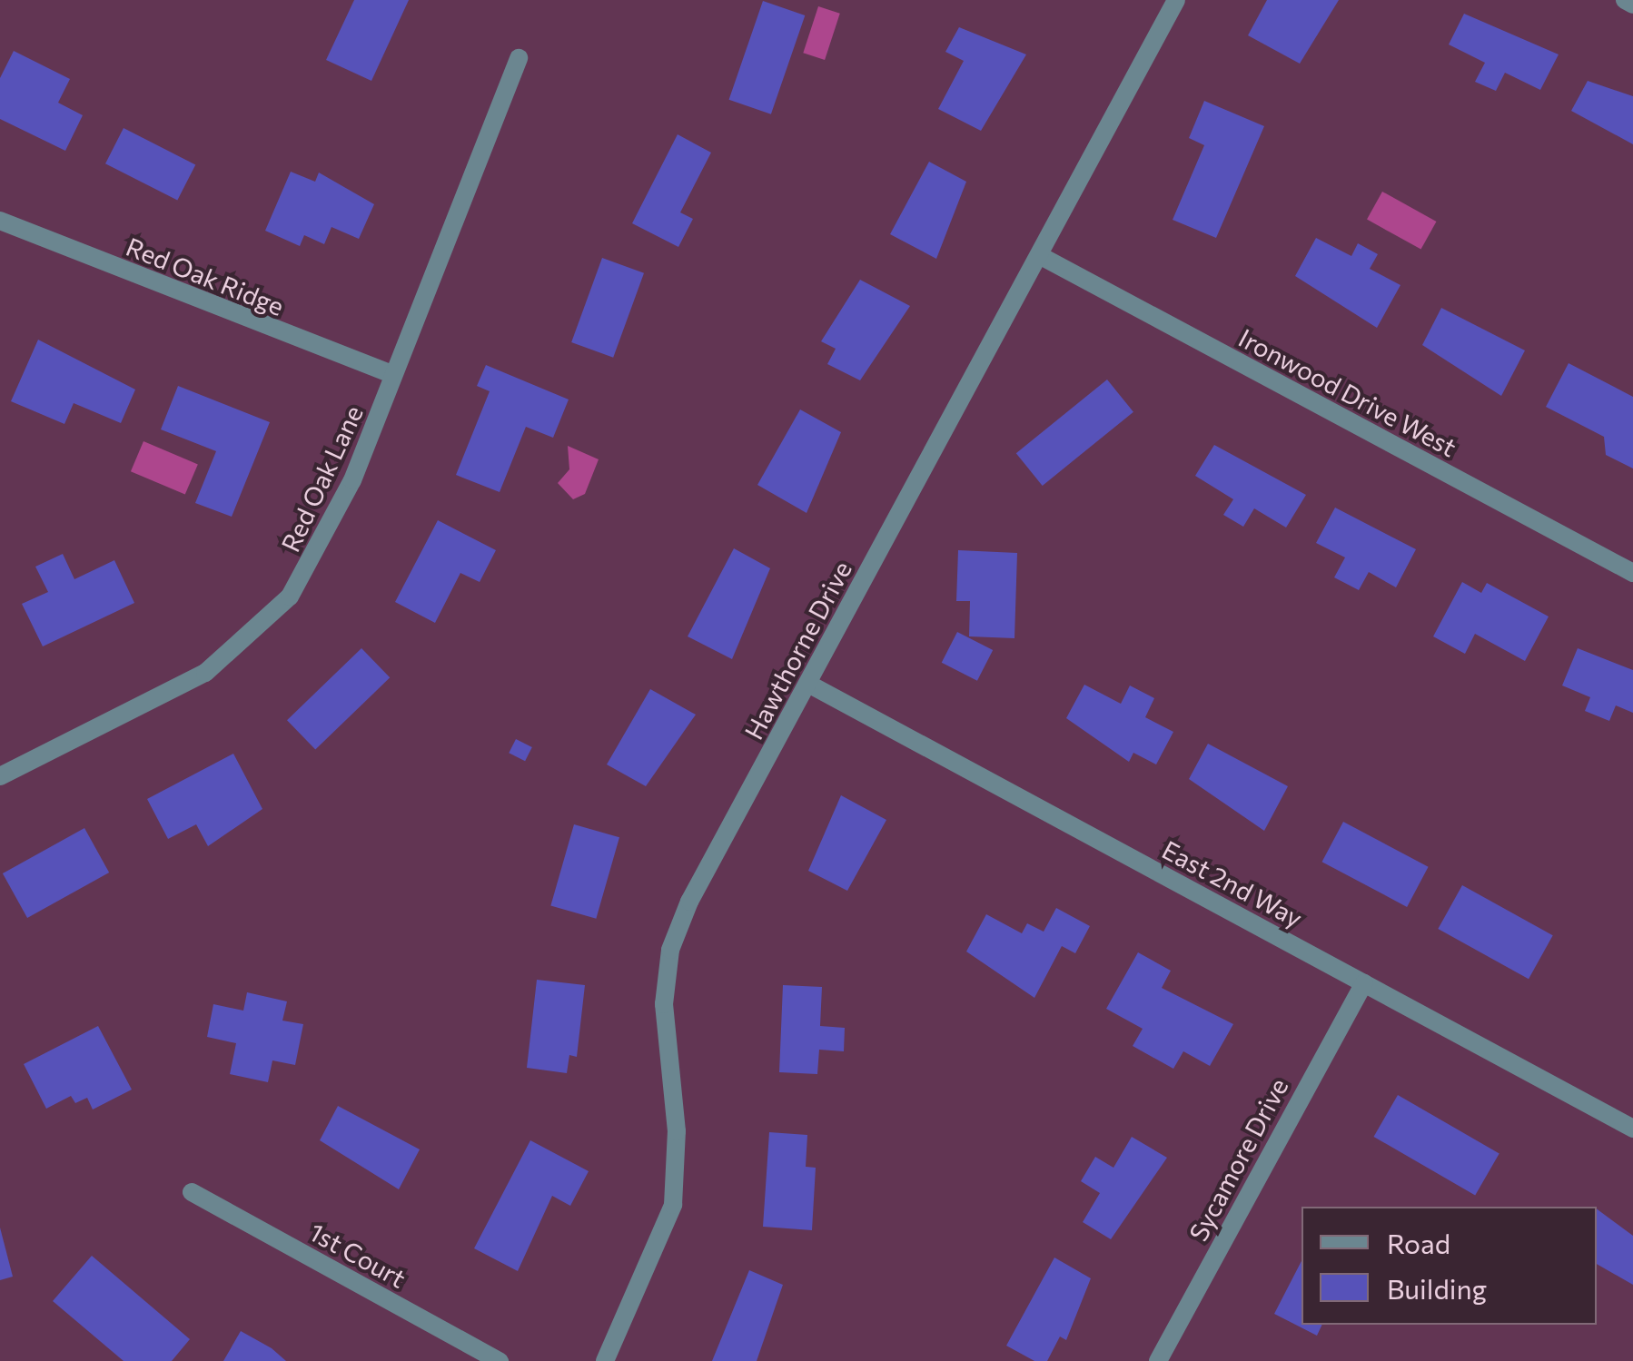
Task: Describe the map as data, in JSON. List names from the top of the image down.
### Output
{
  "streets": {
    "street": [
      "Red Oak Ridge",
      "Ironwood Drive West",
      "Red Oak Lane",
      "Hawthorne Drive",
      "East 2nd Way",
      "Sycamore Drive",
      "1st Court"
    ]
  },
  "crossings": [
    ["Red Oak Ridge", "Red Oak Lane"],
    ["Ironwood Drive West", "Hawthorne Drive"],
    ["Hawthorne Drive", "East 2nd Way"],
    ["East 2nd Way", "Sycamore Drive"]
  ],
  "legend": ["Road", "Building"]
}
